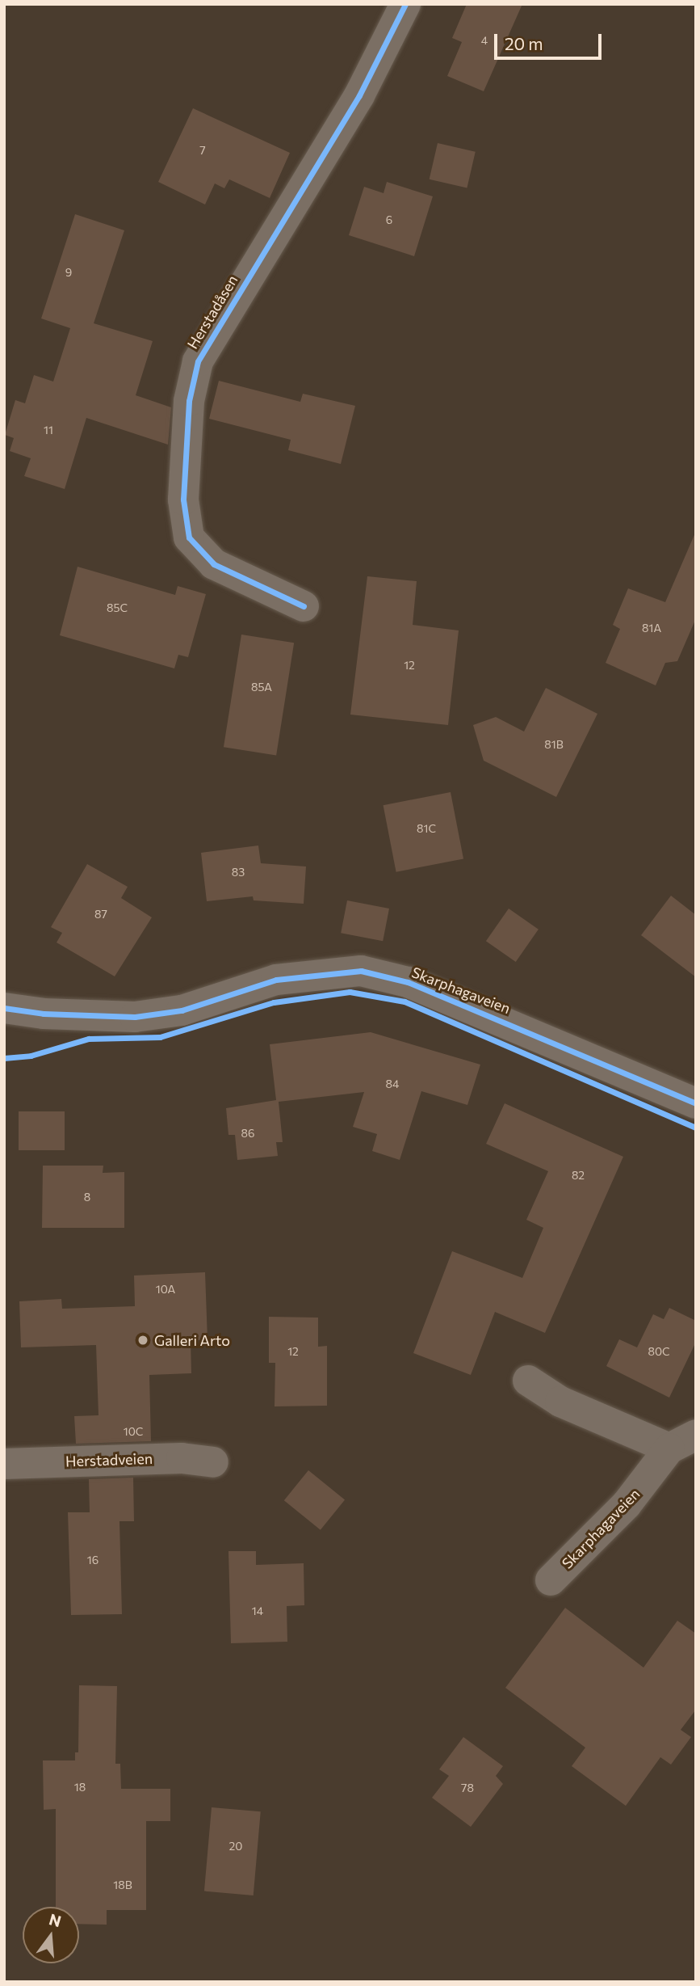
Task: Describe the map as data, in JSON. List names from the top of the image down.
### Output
{
  "streets": {
    "street": ["Herstadåsen", "Skarphagaveien", "Herstadveien"]
  },
  "places": ["Galleri Arto"],
  "house_numbers": [
    "4",
    "7",
    "6",
    "9",
    "11",
    "85C",
    "81A",
    "12",
    "85A",
    "81B",
    "81C",
    "83",
    "87",
    "84",
    "86",
    "82",
    "8",
    "10A",
    "12",
    "80C",
    "10C",
    "16",
    "14",
    "18",
    "78",
    "20",
    "18B"
  ],
  "scale_bar": "20 m",
  "north": "top"
}
